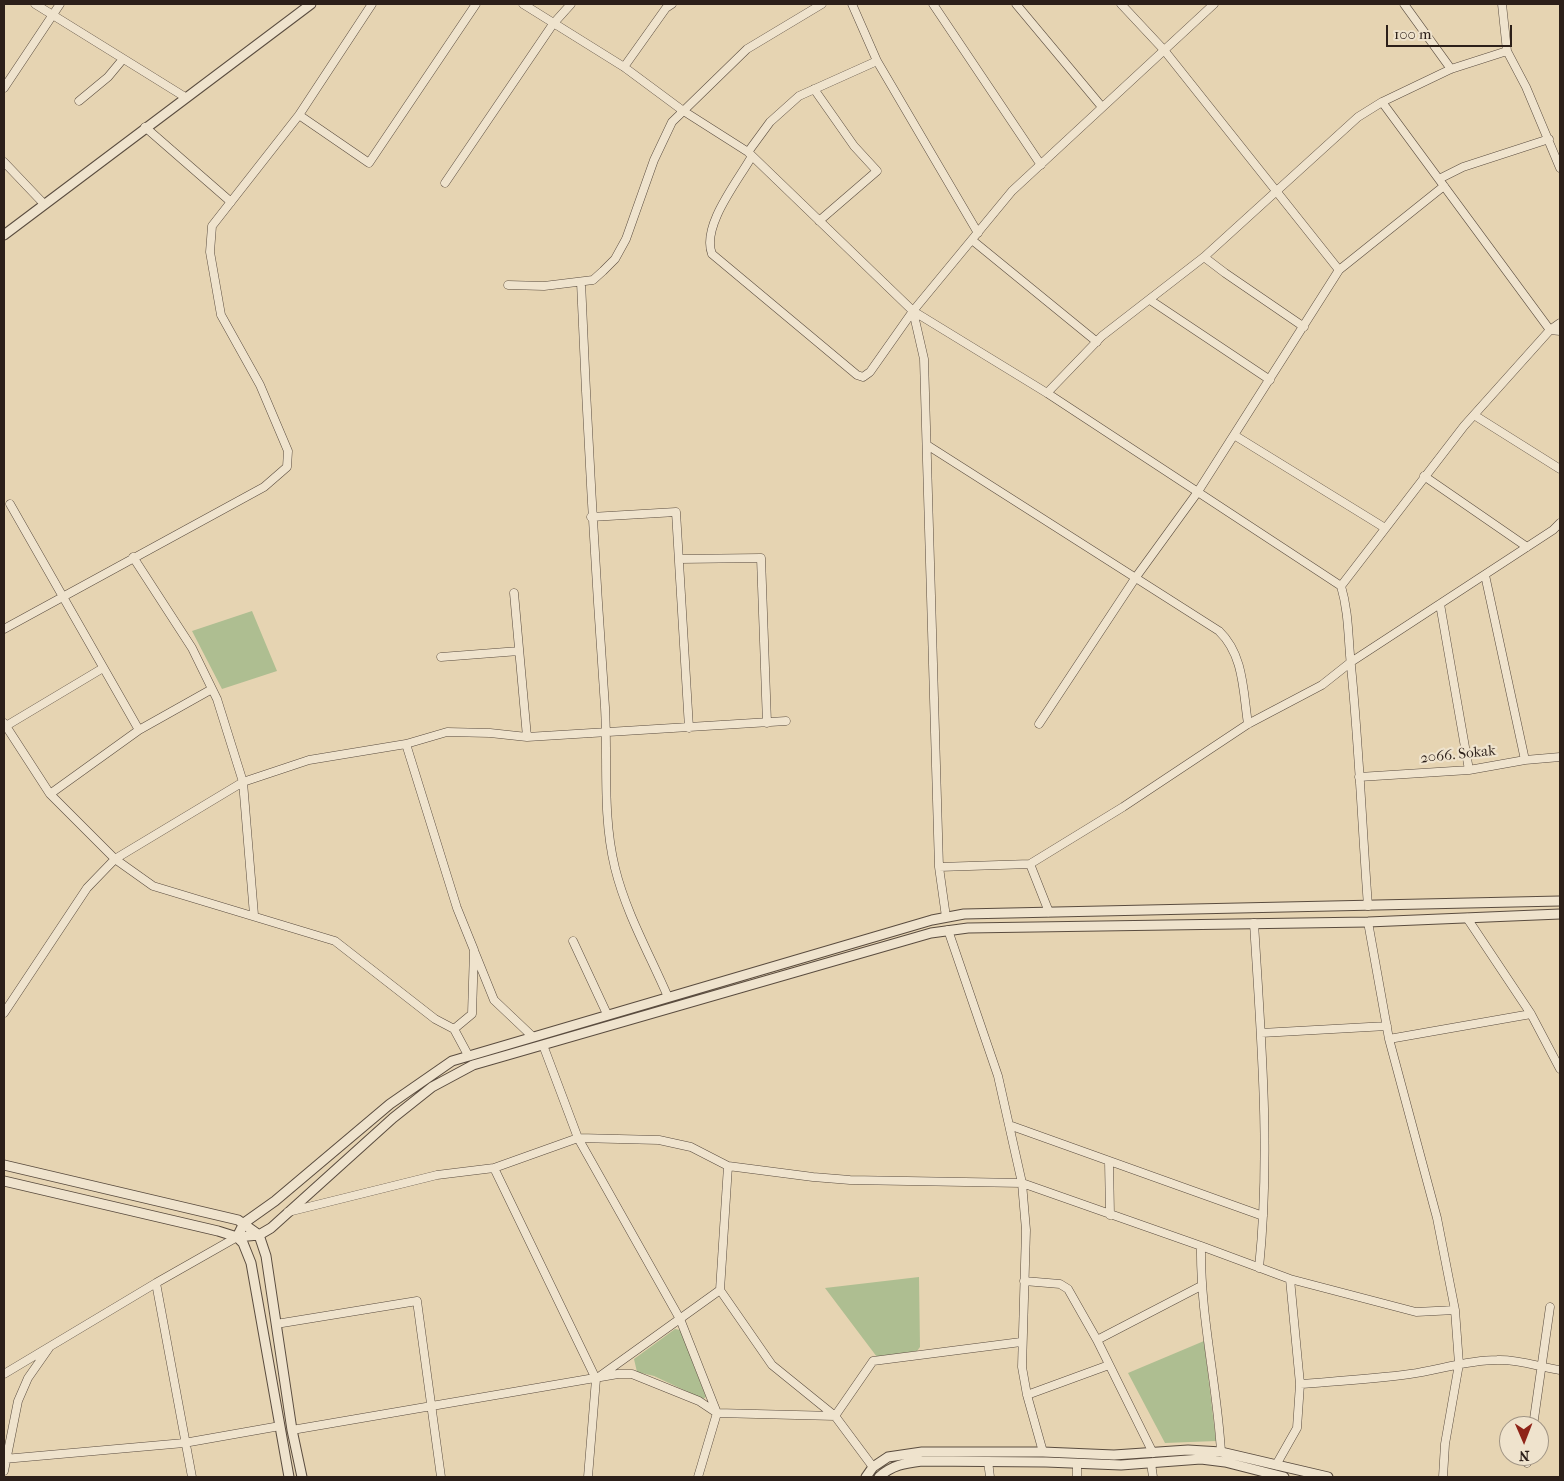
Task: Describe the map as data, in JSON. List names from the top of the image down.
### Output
{
  "streets": {
    "street": ["2066. Sokak"]
  },
  "scale_bar": "100 m",
  "north": "bottom"
}
